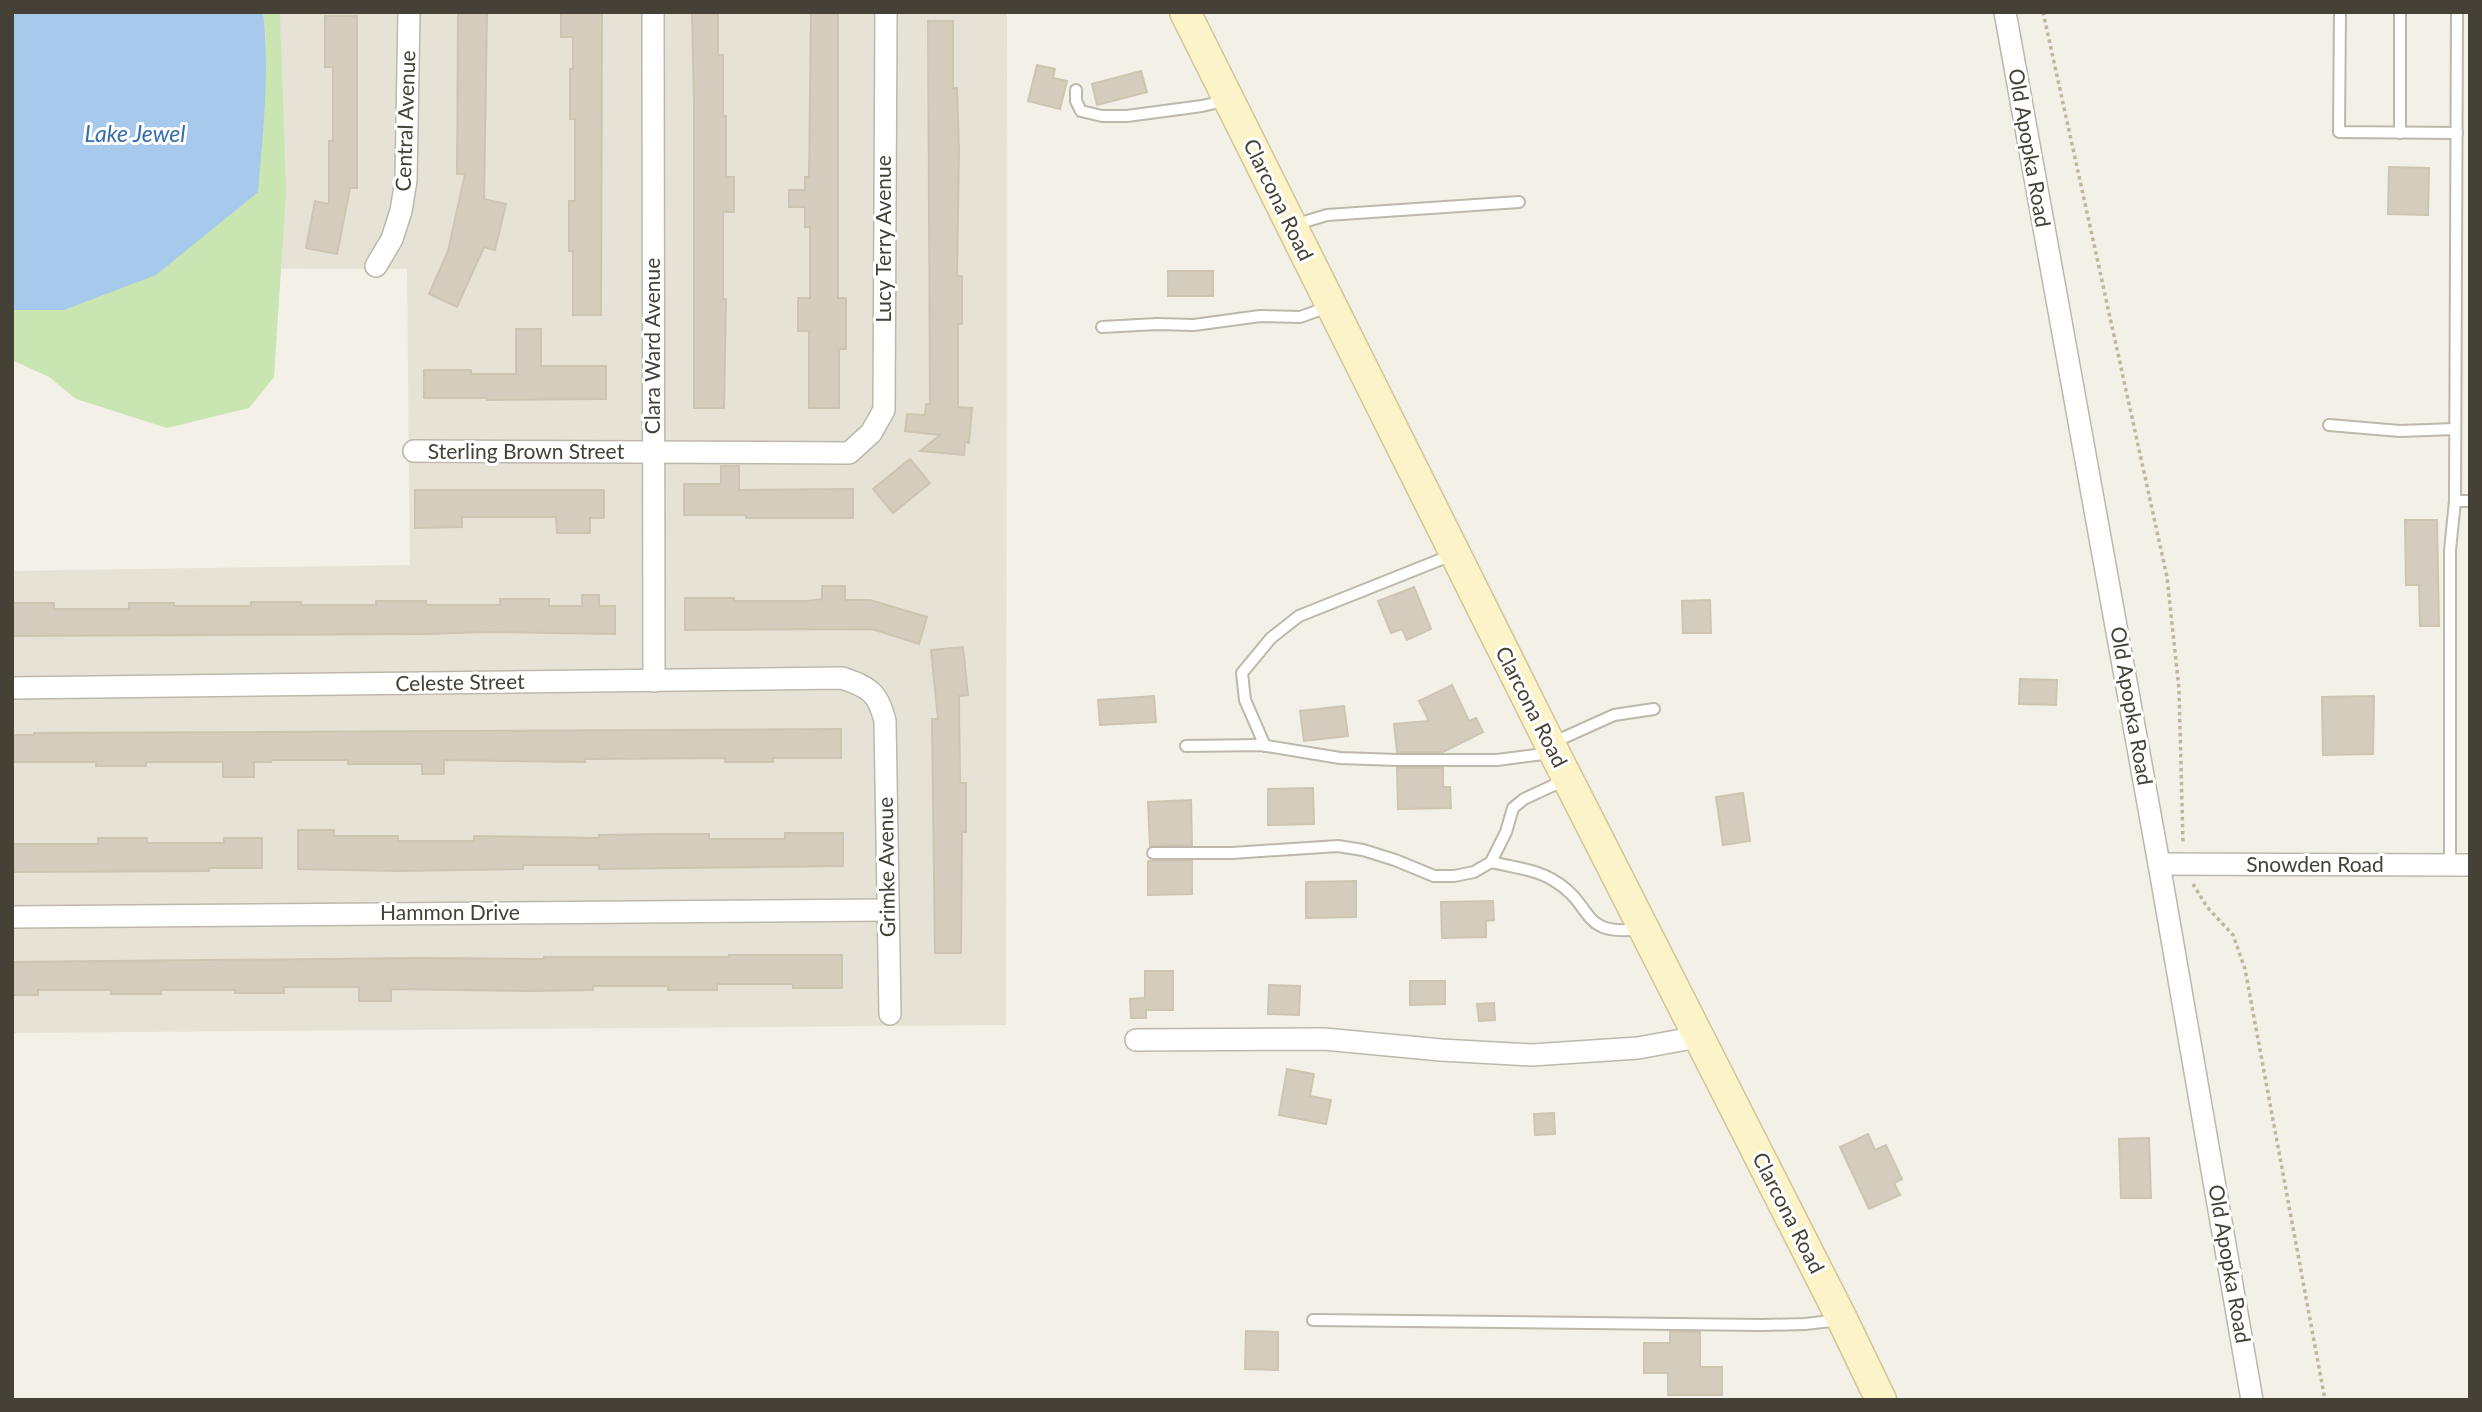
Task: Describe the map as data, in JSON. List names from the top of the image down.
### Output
{
  "streets": {
    "main road": ["Clarcona Road"],
    "street": [
      "Central Avenue",
      "Old Apopka Road",
      "Lucy Terry Avenue",
      "Clara Ward Avenue",
      "Sterling Brown Street",
      "Celeste Street",
      "Snowden Road",
      "Grimke Avenue",
      "Hammon Drive"
    ]
  },
  "crossings": [
    ["Old Apopka Road", "Snowden Road"],
    ["Lucy Terry Avenue", "Sterling Brown Street"],
    ["Clara Ward Avenue", "Sterling Brown Street"],
    ["Clara Ward Avenue", "Celeste Street"],
    ["Celeste Street", "Grimke Avenue"],
    ["Grimke Avenue", "Hammon Drive"]
  ],
  "water": ["Lake Jewel"]
}
